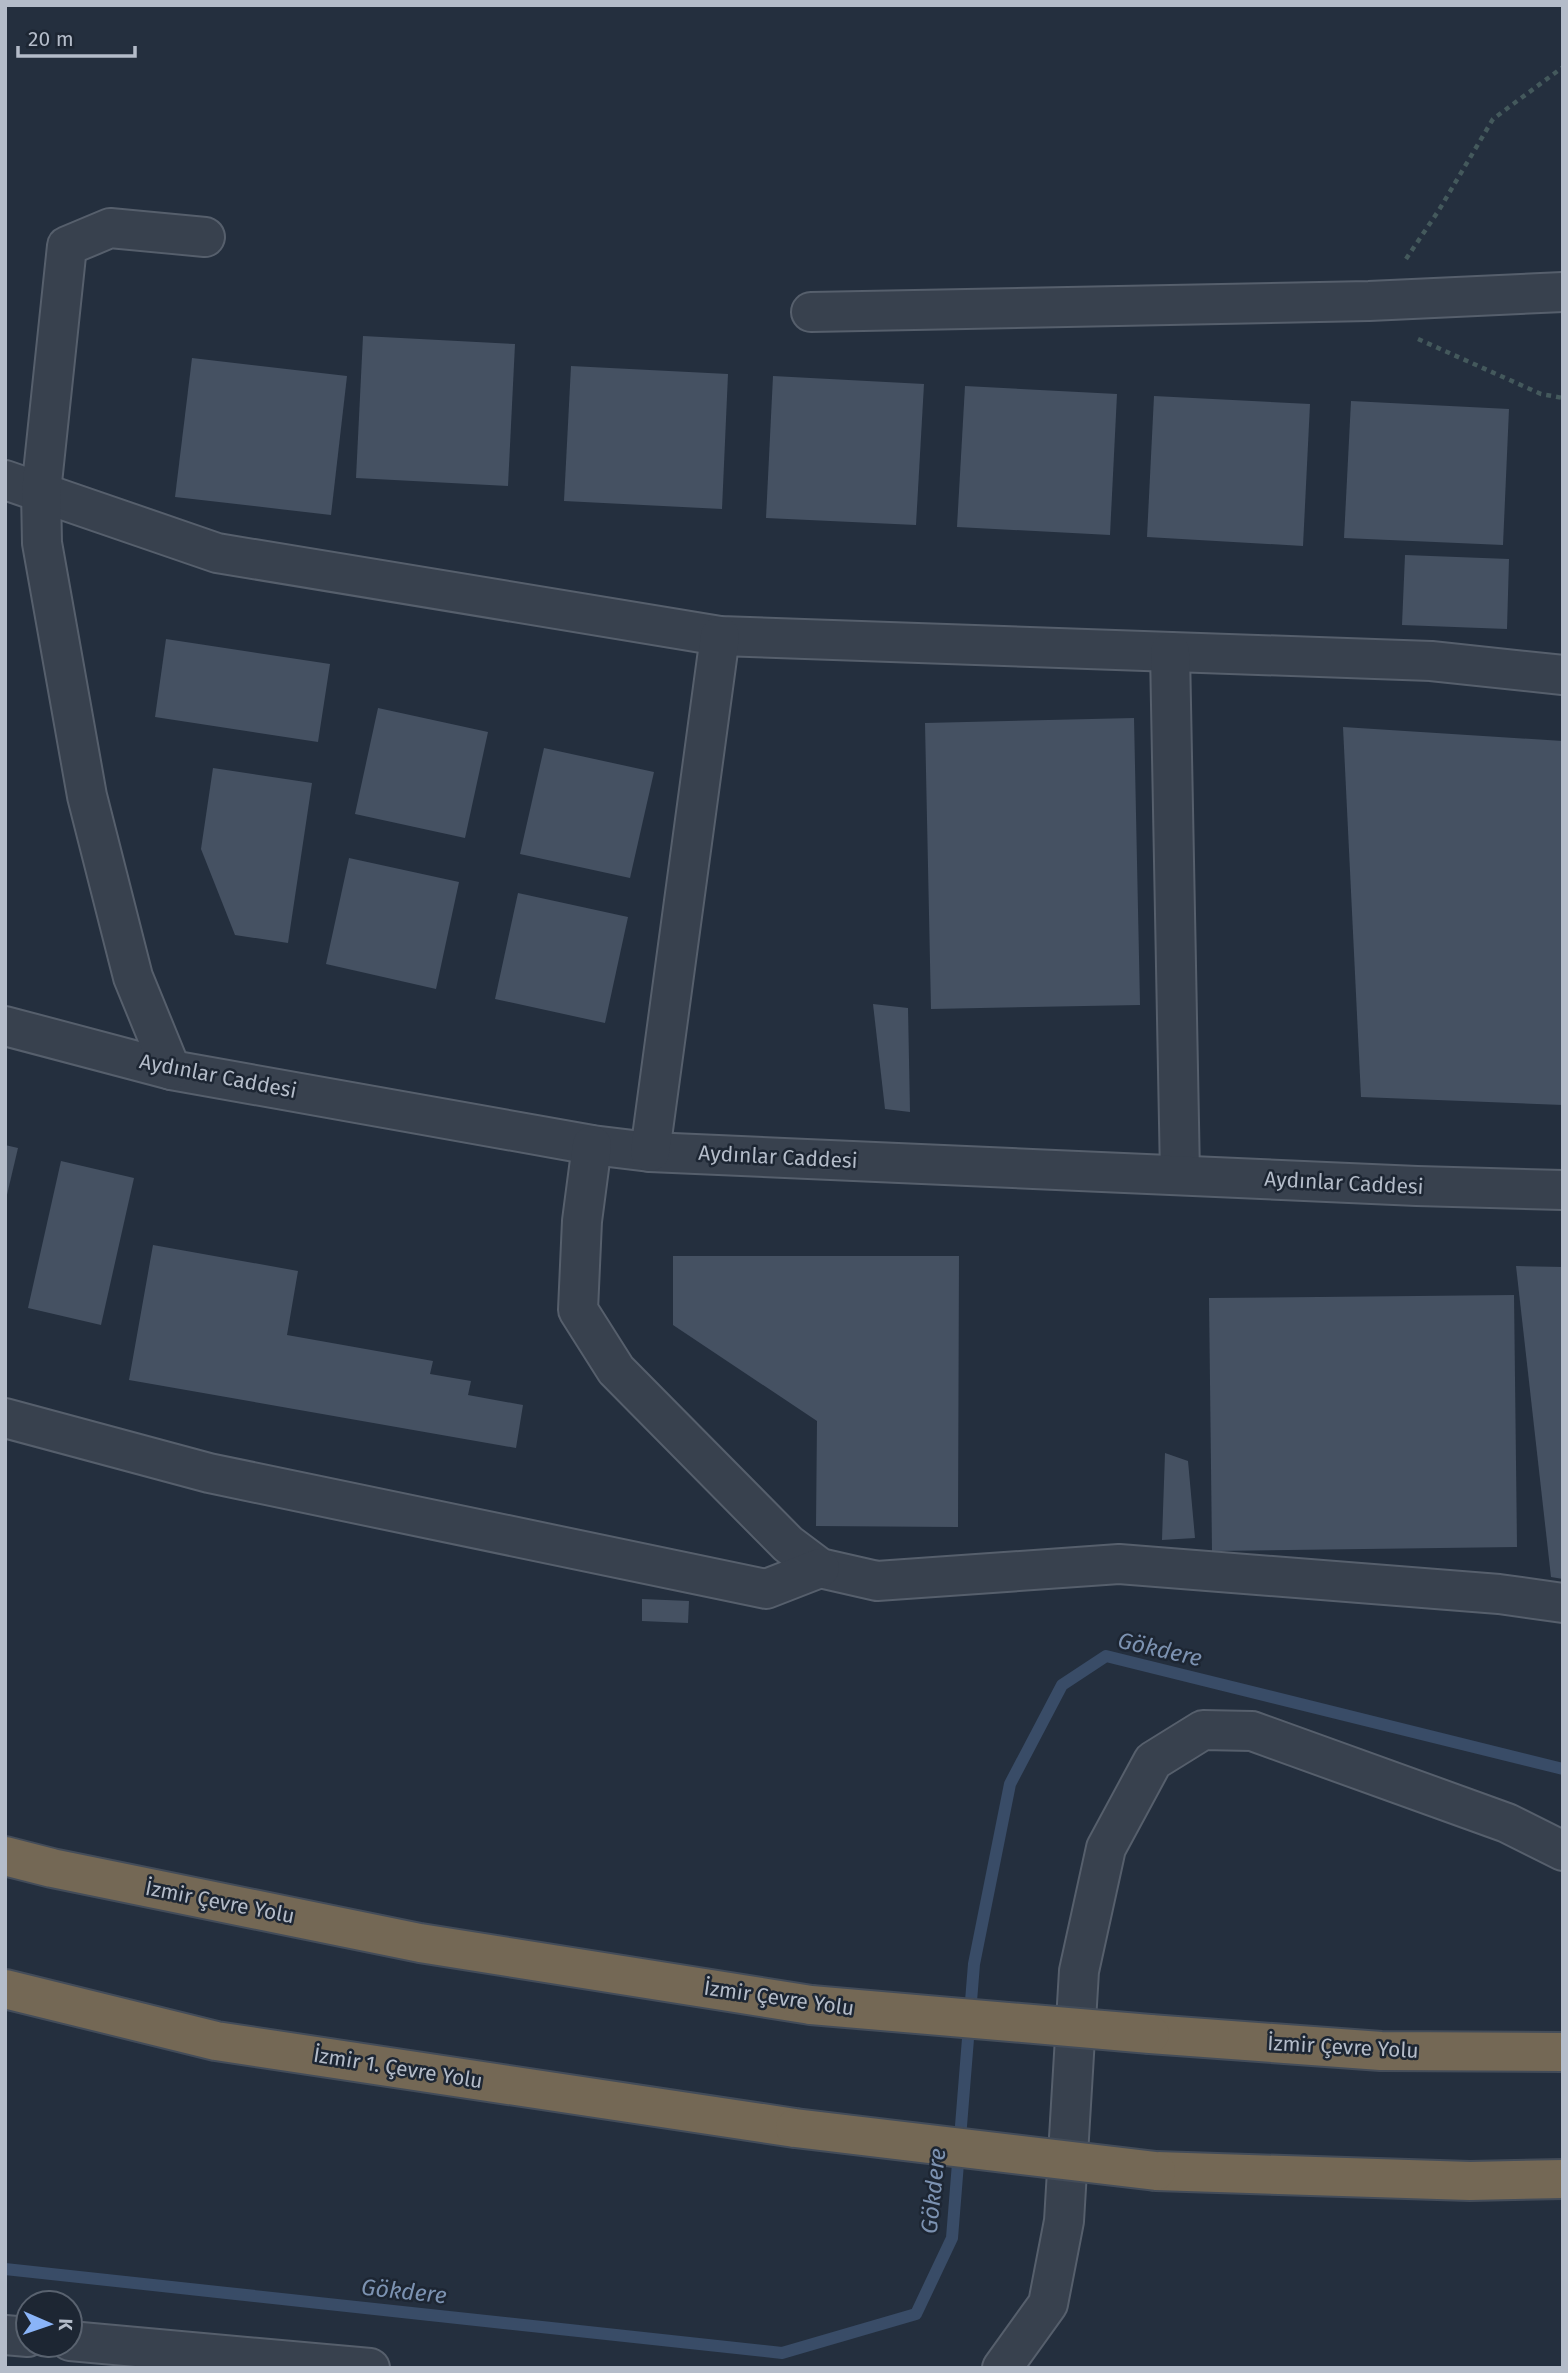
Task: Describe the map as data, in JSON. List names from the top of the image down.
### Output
{
  "streets": {
    "highway": ["İzmir Çevre Yolu", "İzmir 1. Çevre Yolu"],
    "street": ["Aydınlar Caddesi"]
  },
  "water": ["Gökdere"],
  "scale_bar": "20 m",
  "north": "right"
}
